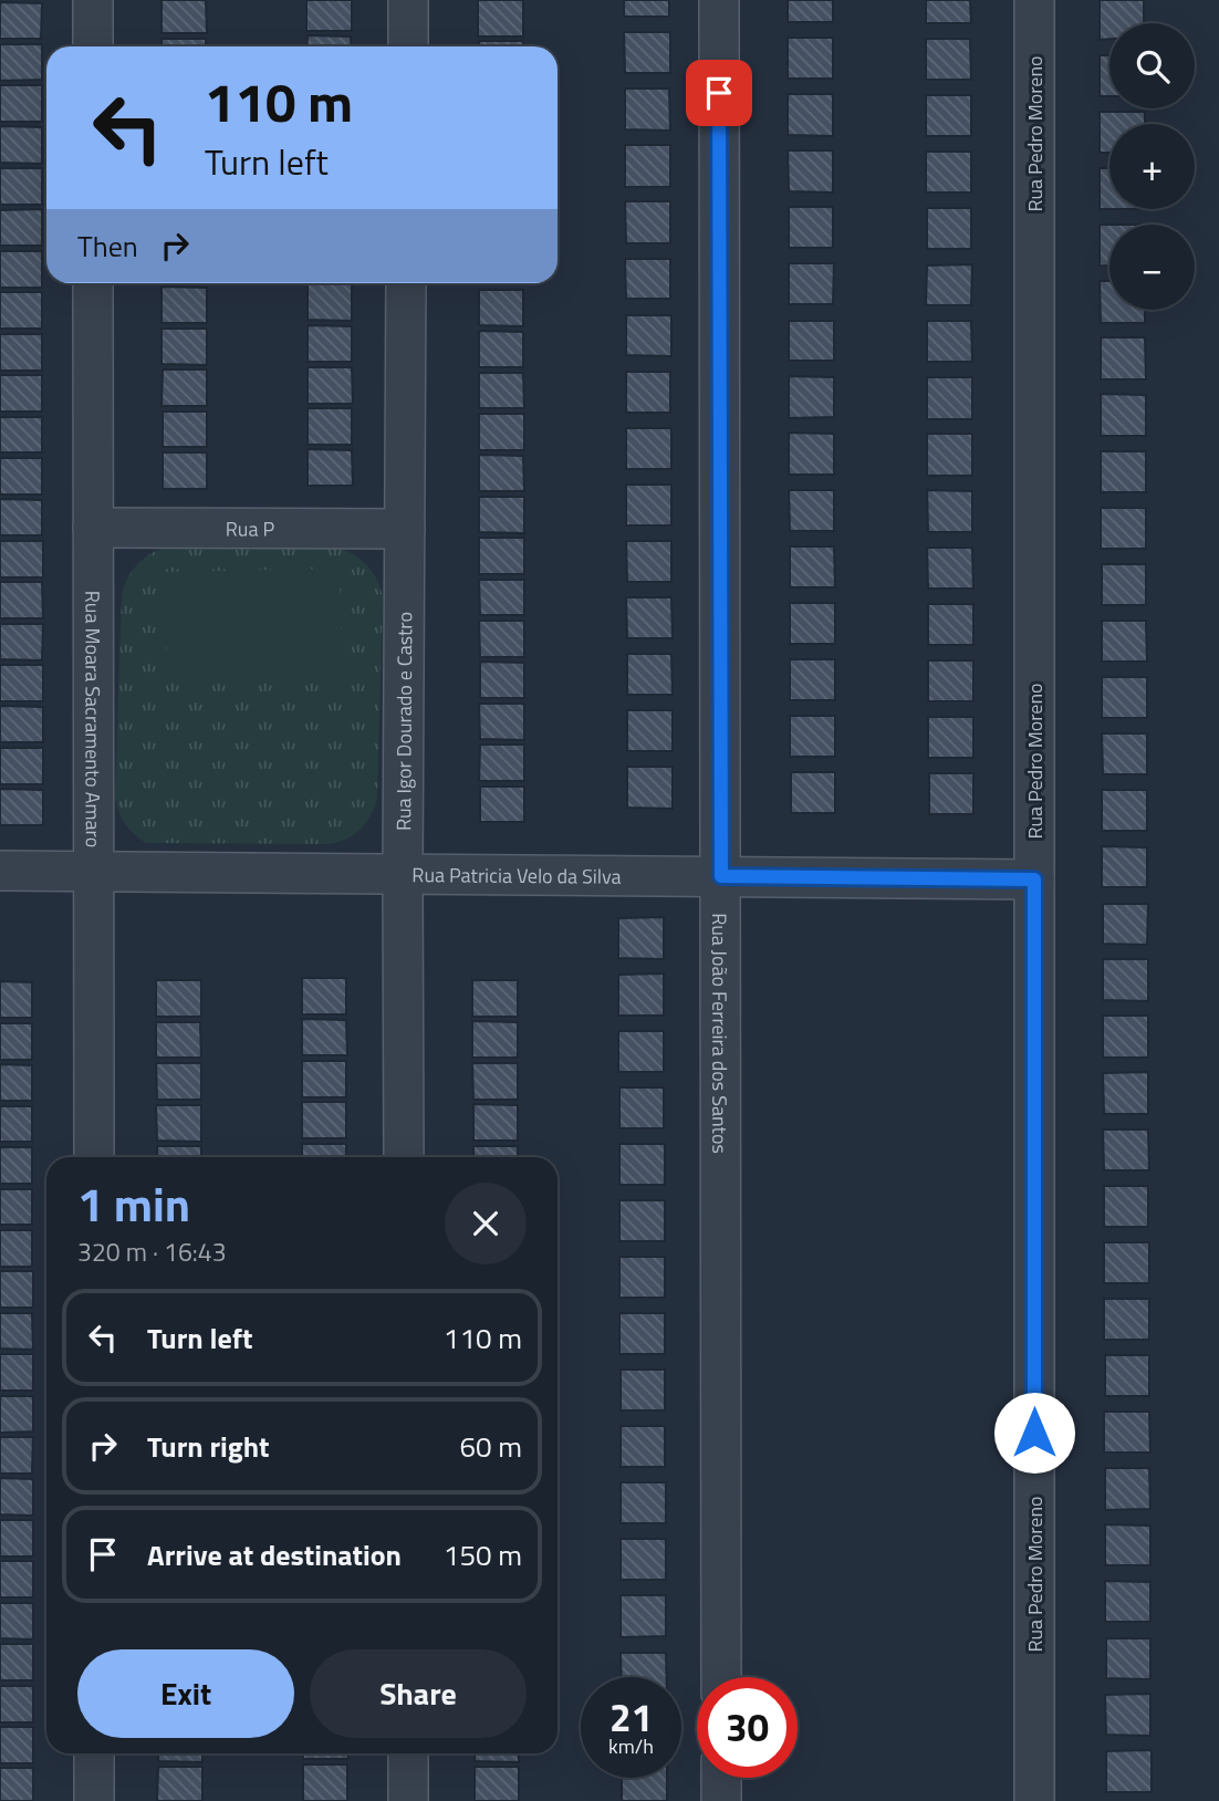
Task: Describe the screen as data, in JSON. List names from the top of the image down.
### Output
{
  "streets": {
    "street": [
      "Rua Pedro Moreno",
      "Rua P",
      "Rua Moara Sacramento Amaro",
      "Rua Igor Dourado e Castro",
      "Rua Patricia Velo da Silva",
      "Rua João Ferreira dos Santos"
    ]
  },
  "crossings": [
    ["Rua Pedro Moreno", "Rua Patricia Velo da Silva"],
    ["Rua P", "Rua Moara Sacramento Amaro"],
    ["Rua P", "Rua Igor Dourado e Castro"],
    ["Rua Moara Sacramento Amaro", "Rua Patricia Velo da Silva"],
    ["Rua Igor Dourado e Castro", "Rua Patricia Velo da Silva"],
    ["Rua Patricia Velo da Silva", "Rua João Ferreira dos Santos"]
  ],
  "page": {
    "map_buttons": ["+", "−"],
    "turn": ["110 m", "Turn left"],
    "then": "Then",
    "heading": ["1 min", "320 m · 16:43"],
    "list": [
      {
        "name": "Turn left",
        "value": "110 m"
      },
      {
        "name": "Turn right",
        "value": "60 m"
      },
      {
        "name": "Arrive at destination",
        "value": "150 m"
      }
    ],
    "buttons": ["Exit", "Share"],
    "speed": "21 km/h",
    "limit": "30"
  }
}
